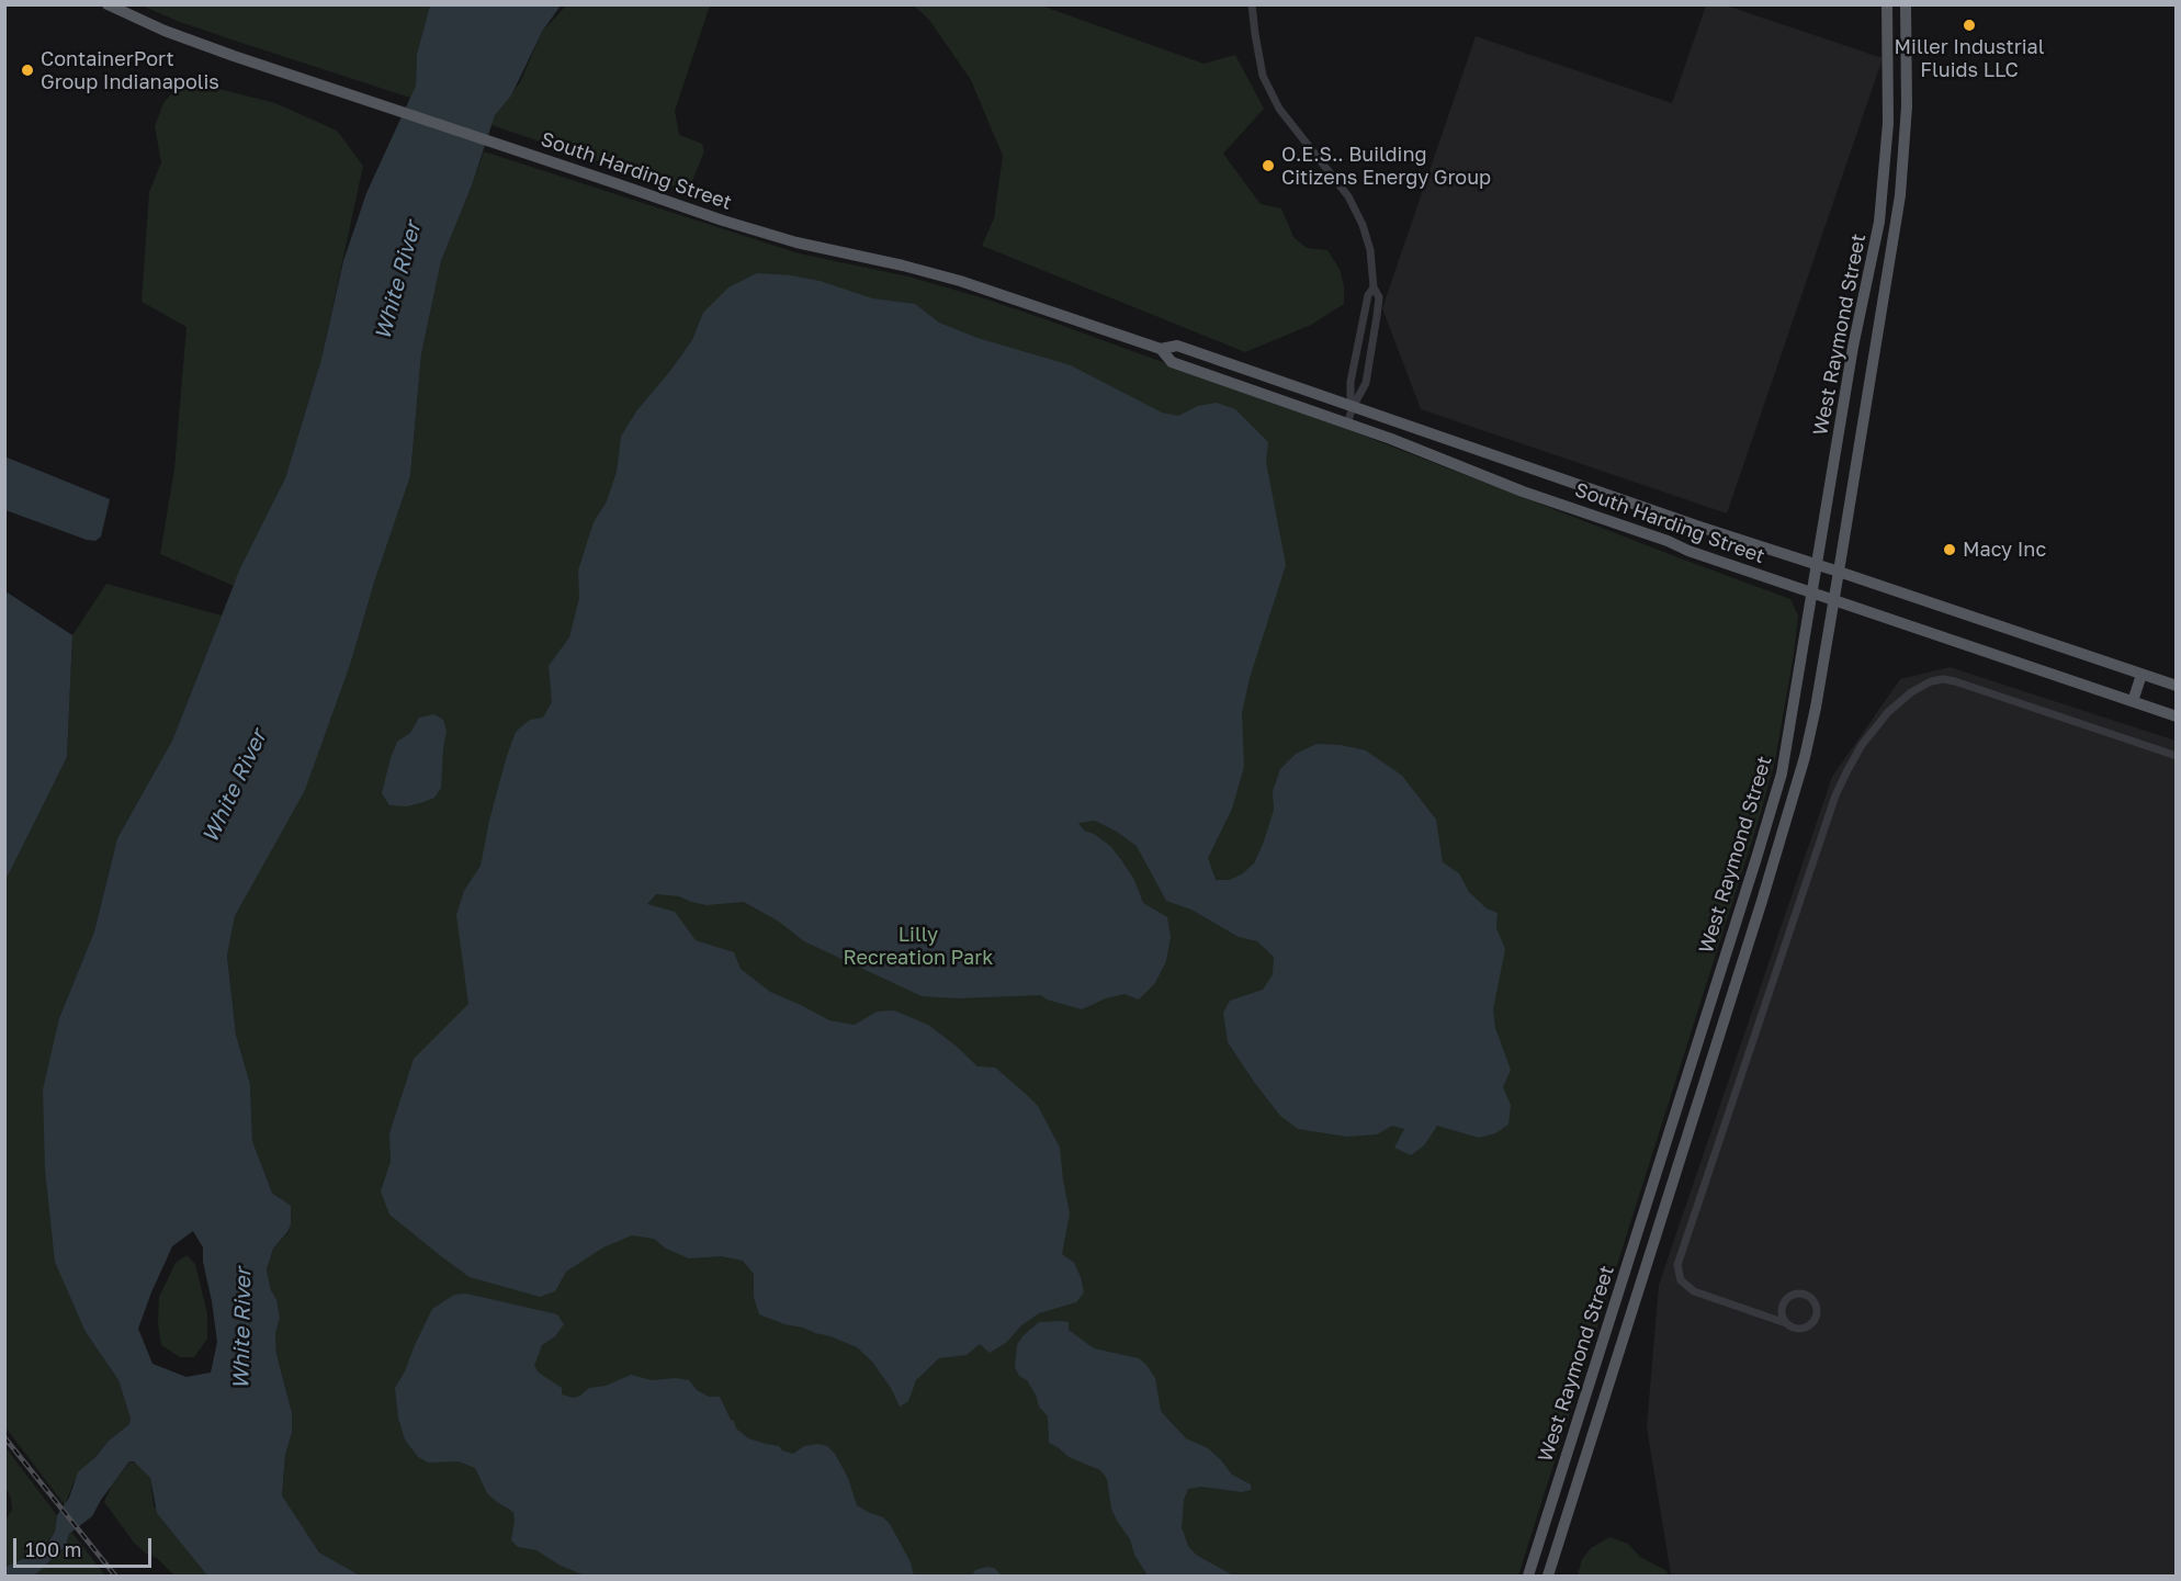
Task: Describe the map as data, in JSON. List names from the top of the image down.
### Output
{
  "streets": {
    "main road": ["South Harding Street", "West Raymond Street"]
  },
  "crossings": [
    ["South Harding Street", "West Raymond Street"]
  ],
  "water": ["White River"],
  "parks": ["Lilly Recreation Park"],
  "places": [
    "Miller Industrial Fluids LLC",
    "ContainerPort Group Indianapolis",
    "O.E.S.. Building Citizens Energy Group",
    "Macy Inc"
  ],
  "scale_bar": "100 m"
}
